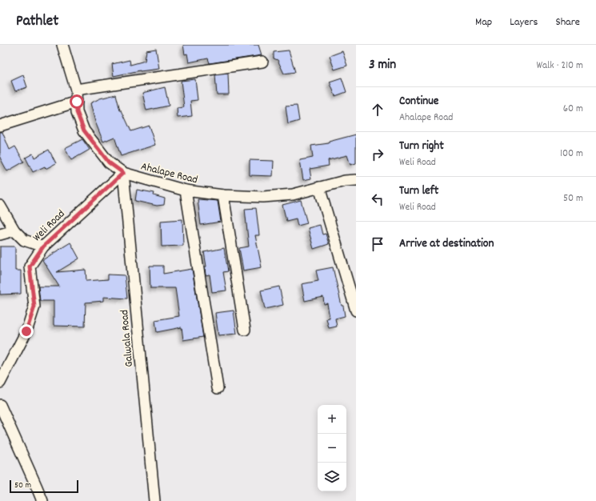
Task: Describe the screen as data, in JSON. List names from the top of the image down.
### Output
{
  "streets": {
    "street": ["Ahalape Road", "Weli Road", "Galwala Road"]
  },
  "crossings": [
    ["Ahalape Road", "Weli Road"],
    ["Ahalape Road", "Galwala Road"],
    ["Weli Road", "Galwala Road"]
  ],
  "scale_bar": "50 m",
  "page": {
    "header": "Pathlet",
    "nav": ["Map", "Layers", "Share"],
    "heading": ["3 min", "Walk · 210 m"],
    "list": [
      ["Continue", "Ahalape Road", "60 m"],
      ["Turn right", "Weli Road", "100 m"],
      ["Turn left", "Weli Road", "50 m"],
      "Arrive at destination"
    ],
    "map_buttons": ["+", "−"],
    "scale": "50 m"
  }
}
